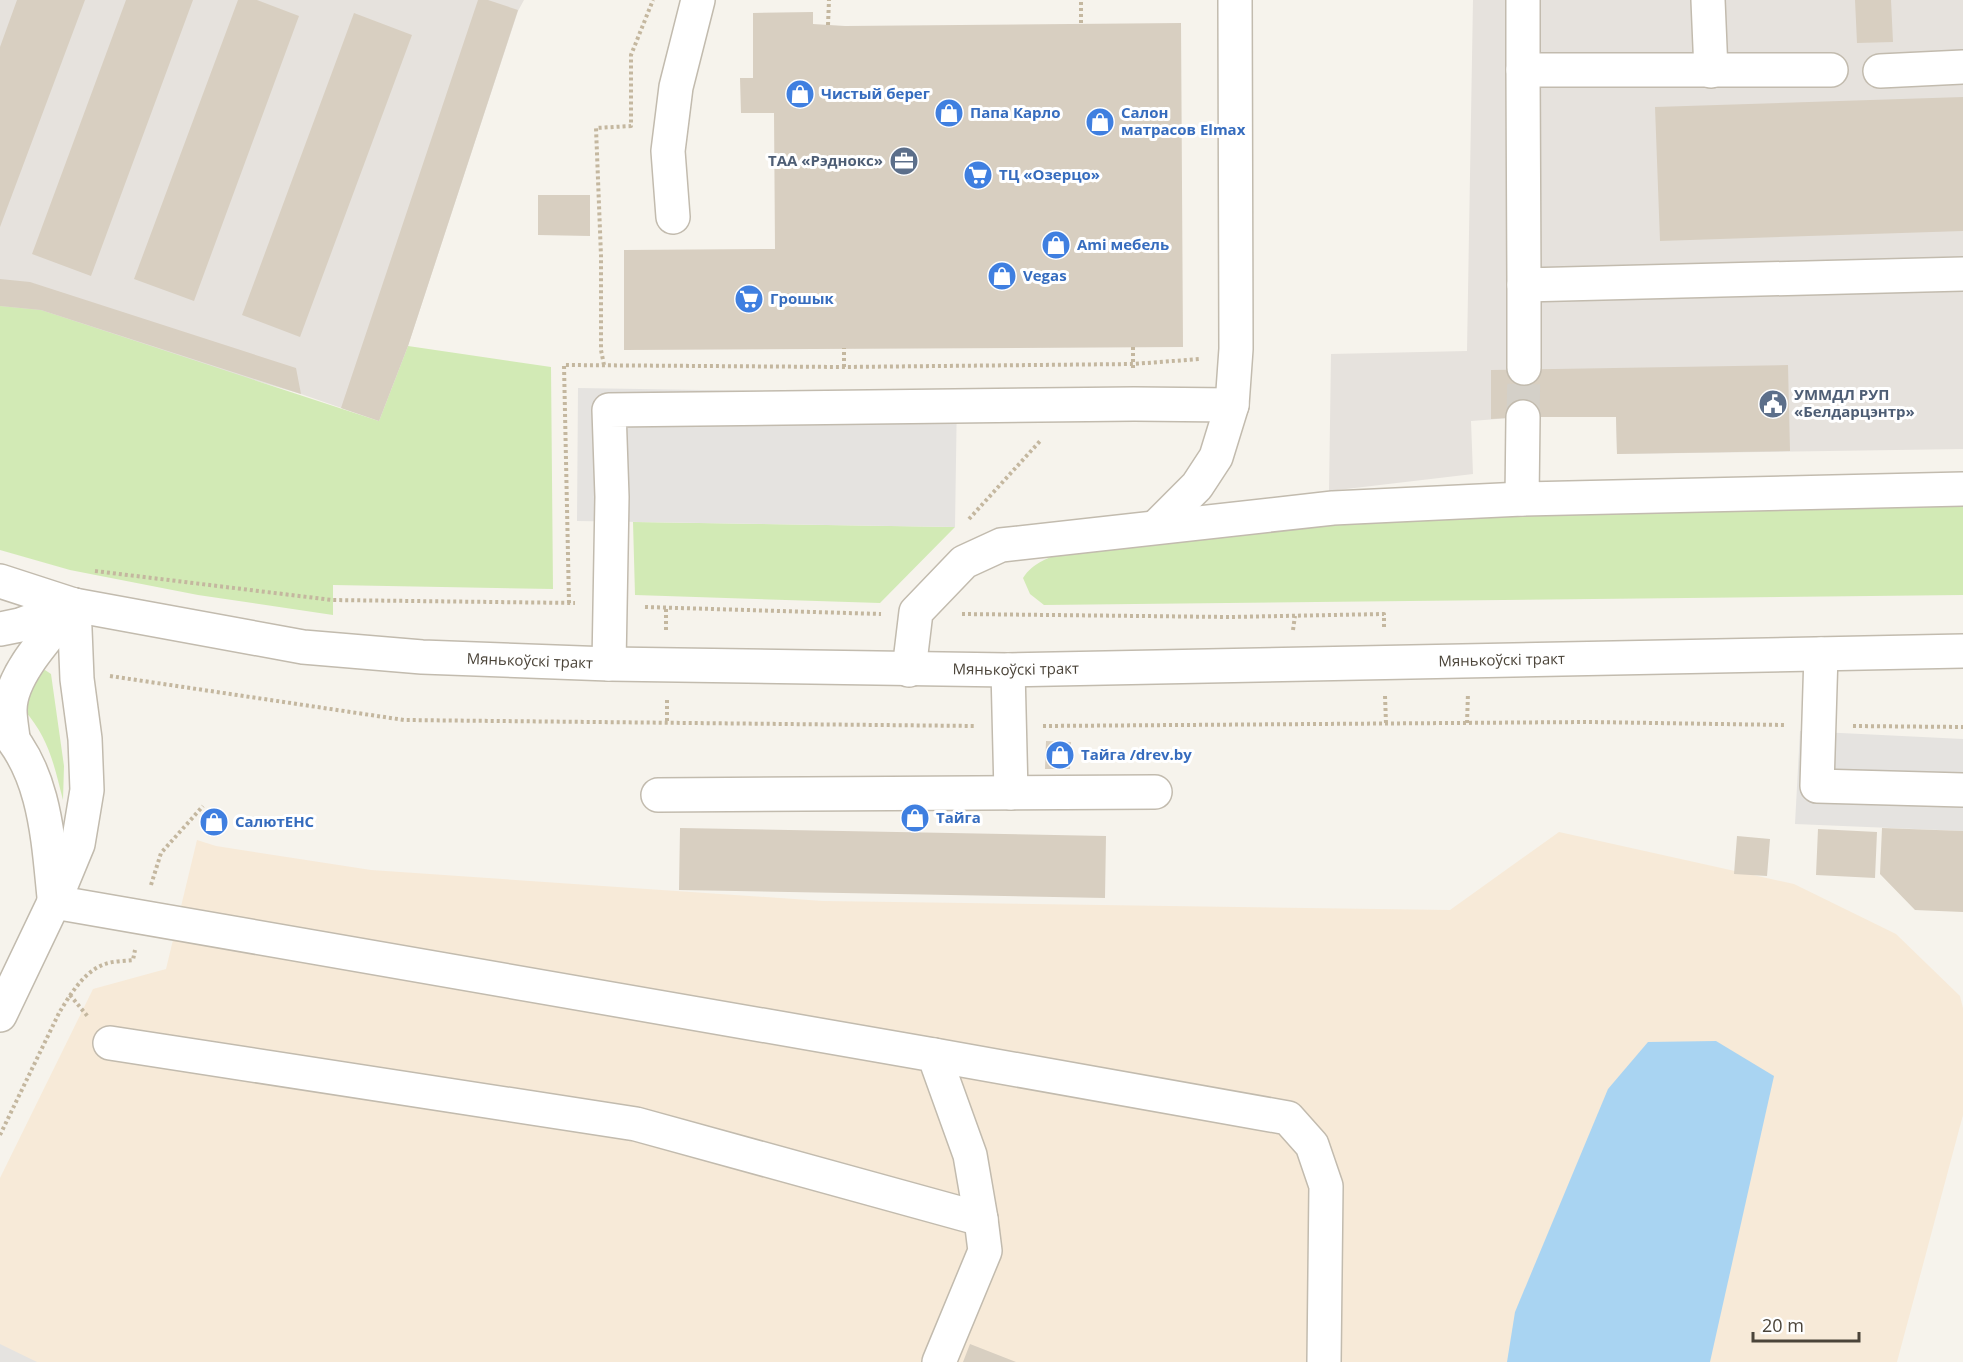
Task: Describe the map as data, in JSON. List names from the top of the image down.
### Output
{
  "streets": {
    "street": ["Мянькоўскі тракт"]
  },
  "places": {
    "shop": [
      "Чистый берег",
      "Папа Карло",
      "Салон матрасов Elmax",
      "Ami мебель",
      "Vegas",
      "Тайга /drev.by",
      "Тайга",
      "СалютЕНС"
    ],
    "office": ["ТАА «Рэднокс»"],
    "supermarket": ["ТЦ «Озерцо»", "Грошык"],
    "public building": ["УММДЛ РУП «Белдарцэнтр»"]
  },
  "scale_bar": "20 m"
}
